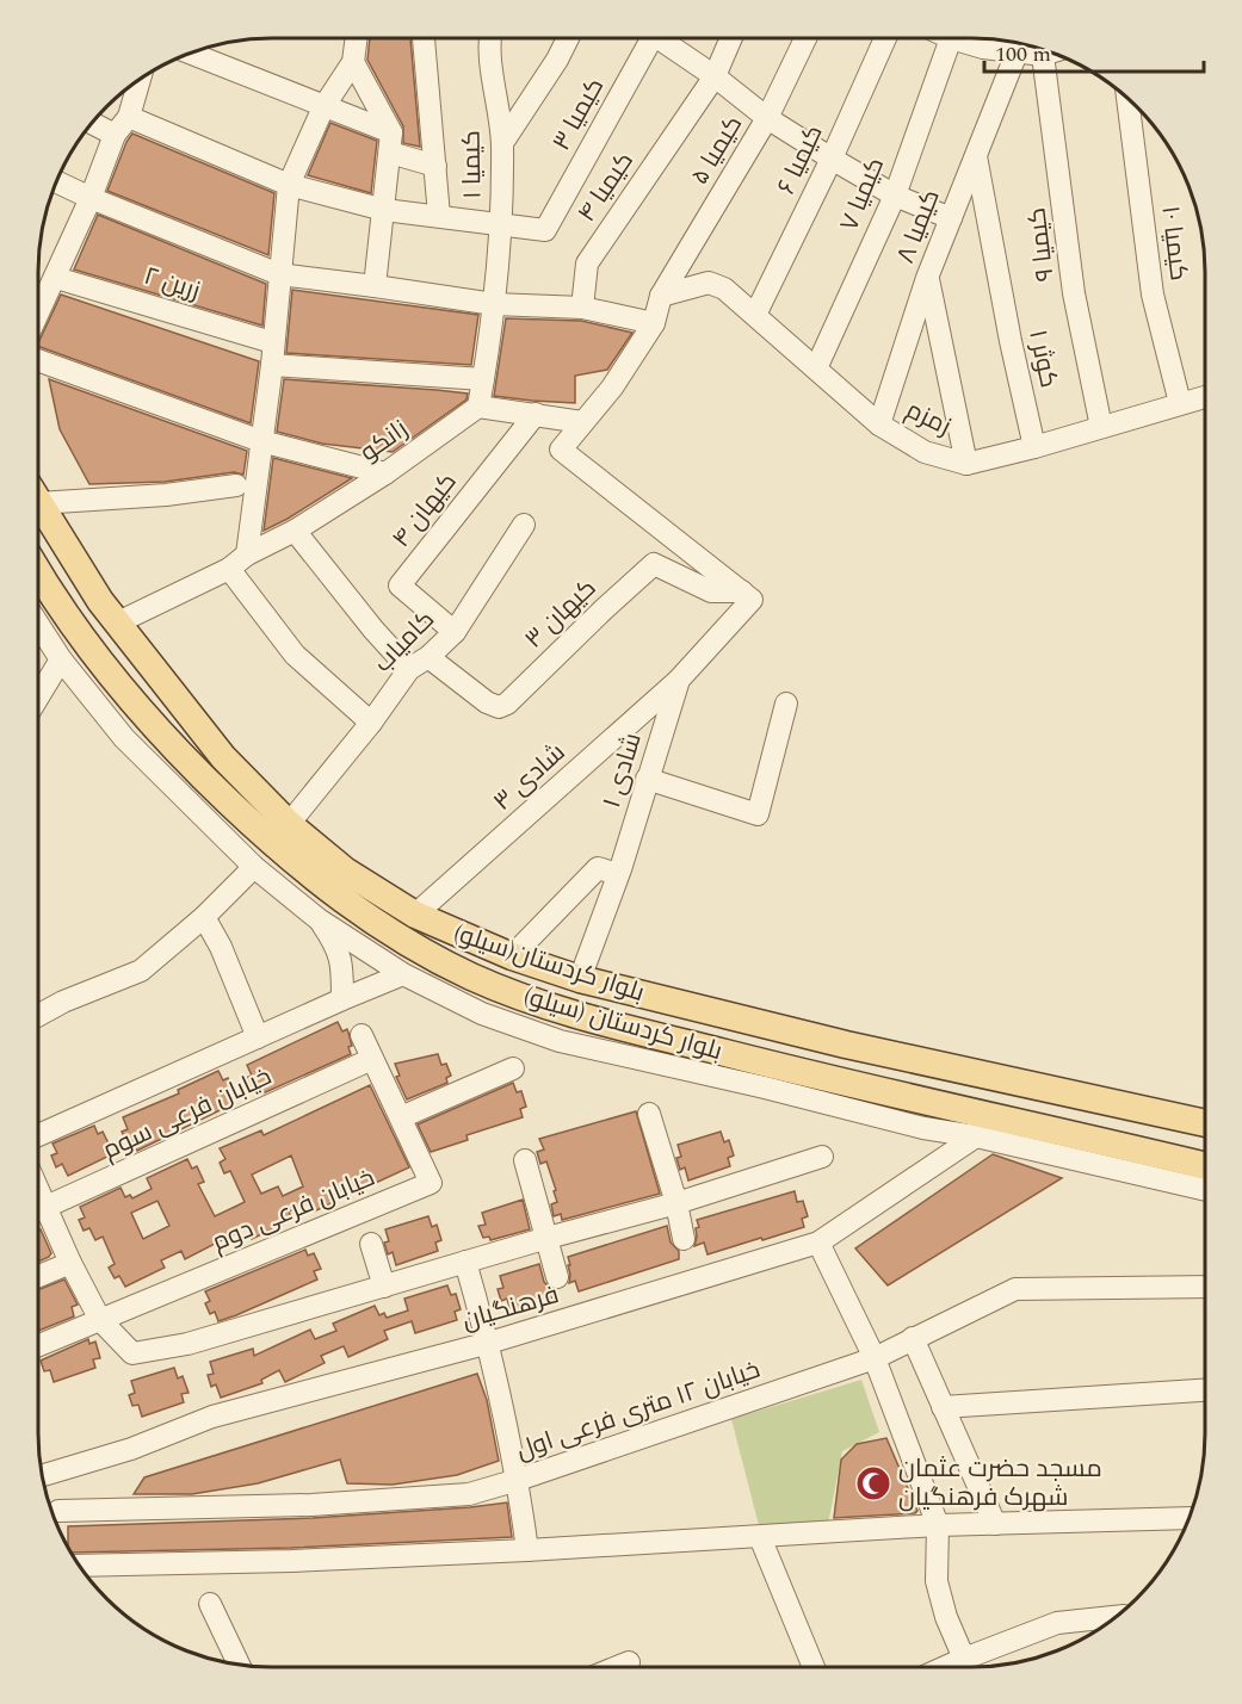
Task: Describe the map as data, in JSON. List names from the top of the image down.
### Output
{
  "streets": {
    "main road": ["بلوار کردستان(سیلو)", "بلوار کردستان (سیلو)"],
    "street": [
      "کیمیا ۳",
      "کیمیا ۵",
      "کیمیا ۶",
      "کیمیا ۱",
      "کیمیا ۴",
      "کیمیا ۷",
      "کیمیا ۸",
      "کیمیا ۱۰",
      "کیمیا ۹",
      "زرین ۲",
      "کوثر ۱",
      "زمزم",
      "زانکو",
      "کیهان ۴",
      "کیهان ۳",
      "کامیاب",
      "شادی ۱",
      "شادی ۳",
      "خیابان فرعی سوم",
      "خیابان فرعی دوم",
      "فرهنگیان",
      "خیابان ۱۲ متری فرعی اول"
    ]
  },
  "crossings": [
    ["کیمیا ۳", "کیمیا ۱"],
    ["کیمیا ۵", "زمزم"],
    ["کیمیا ۶", "زمزم"],
    ["کیمیا ۷", "زمزم"],
    ["کیمیا ۸", "کوثر ۱"],
    ["کیمیا ۸", "زمزم"],
    ["کیمیا ۱۰", "زمزم"],
    ["کیمیا ۹", "زمزم"],
    ["کوثر ۱", "زمزم"],
    ["زانکو", "بلوار کردستان(سیلو)"],
    ["کیهان ۴", "کامیاب"],
    ["کیهان ۳", "کامیاب"],
    ["کیهان ۳", "شادی ۱"],
    ["کامیاب", "بلوار کردستان(سیلو)"],
    ["شادی ۱", "شادی ۳"],
    ["شادی ۱", "بلوار کردستان(سیلو)"],
    ["شادی ۳", "بلوار کردستان(سیلو)"],
    ["بلوار کردستان (سیلو)", "فرهنگیان"],
    ["خیابان فرعی سوم", "خیابان فرعی دوم"]
  ],
  "places": {
    "mosque": ["مسجد حضرت عثمان شهرک فرهنگیان"]
  },
  "scale_bar": "100 m"
}
